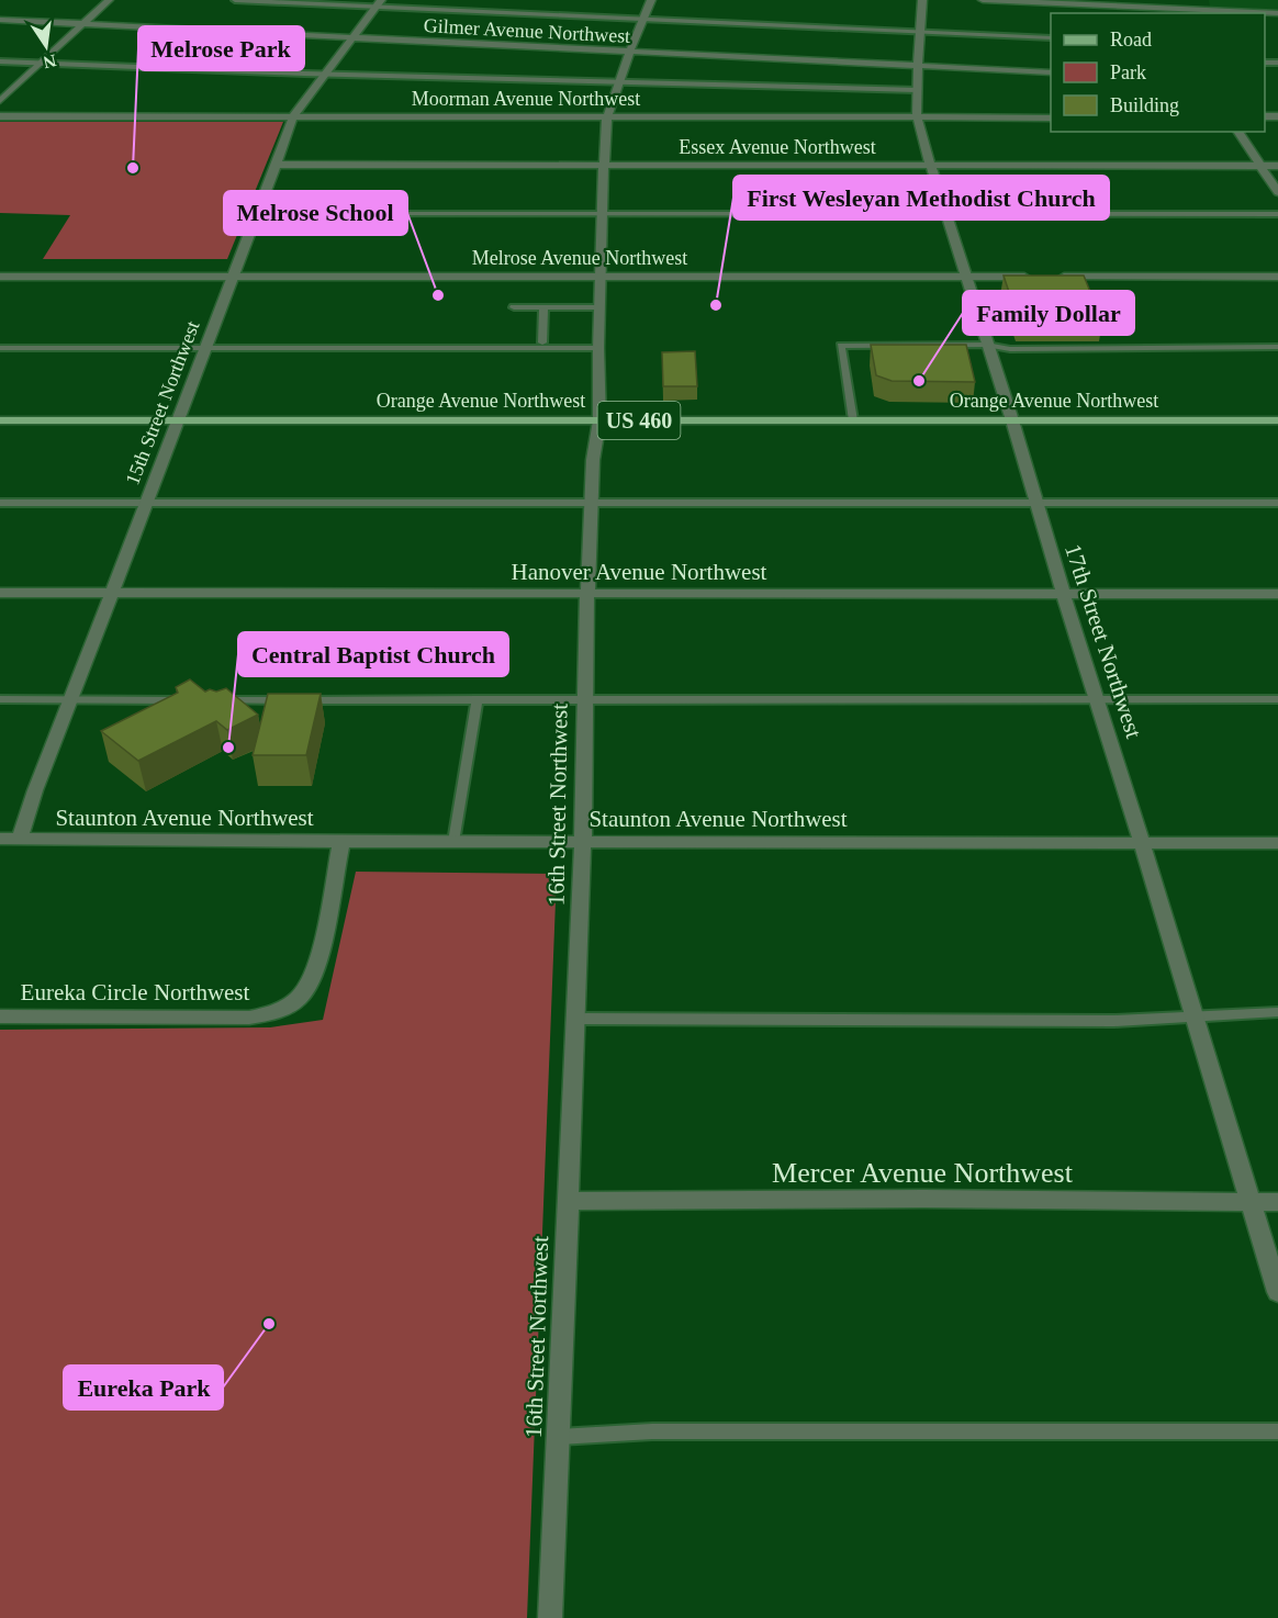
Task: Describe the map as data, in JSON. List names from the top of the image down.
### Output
{
  "streets": {
    "main road": ["Orange Avenue Northwest", "US 460"],
    "street": [
      "Gilmer Avenue Northwest",
      "Moorman Avenue Northwest",
      "Essex Avenue Northwest",
      "Melrose Avenue Northwest",
      "15th Street Northwest",
      "Hanover Avenue Northwest",
      "17th Street Northwest",
      "16th Street Northwest",
      "Staunton Avenue Northwest",
      "Eureka Circle Northwest",
      "Mercer Avenue Northwest"
    ]
  },
  "crossings": [
    ["Gilmer Avenue Northwest", "15th Street Northwest"],
    ["Gilmer Avenue Northwest", "17th Street Northwest"],
    ["Gilmer Avenue Northwest", "16th Street Northwest"],
    ["Moorman Avenue Northwest", "15th Street Northwest"],
    ["Moorman Avenue Northwest", "17th Street Northwest"],
    ["Moorman Avenue Northwest", "16th Street Northwest"],
    ["Essex Avenue Northwest", "15th Street Northwest"],
    ["Essex Avenue Northwest", "17th Street Northwest"],
    ["Essex Avenue Northwest", "16th Street Northwest"],
    ["Melrose Avenue Northwest", "15th Street Northwest"],
    ["Melrose Avenue Northwest", "17th Street Northwest"],
    ["Melrose Avenue Northwest", "16th Street Northwest"],
    ["Orange Avenue Northwest", "15th Street Northwest"],
    ["Orange Avenue Northwest", "17th Street Northwest"],
    ["Orange Avenue Northwest", "16th Street Northwest"],
    ["15th Street Northwest", "Hanover Avenue Northwest"],
    ["15th Street Northwest", "Staunton Avenue Northwest"],
    ["Hanover Avenue Northwest", "17th Street Northwest"],
    ["Hanover Avenue Northwest", "16th Street Northwest"],
    ["17th Street Northwest", "Staunton Avenue Northwest"],
    ["17th Street Northwest", "Mercer Avenue Northwest"],
    ["16th Street Northwest", "Staunton Avenue Northwest"],
    ["16th Street Northwest", "Mercer Avenue Northwest"],
    ["Staunton Avenue Northwest", "Eureka Circle Northwest"]
  ],
  "places": [
    "Melrose Park",
    "Melrose School",
    "First Wesleyan Methodist Church",
    "Family Dollar",
    "Central Baptist Church",
    "Eureka Park"
  ],
  "legend": ["Road", "Park", "Building"],
  "north": "bottom"
}
